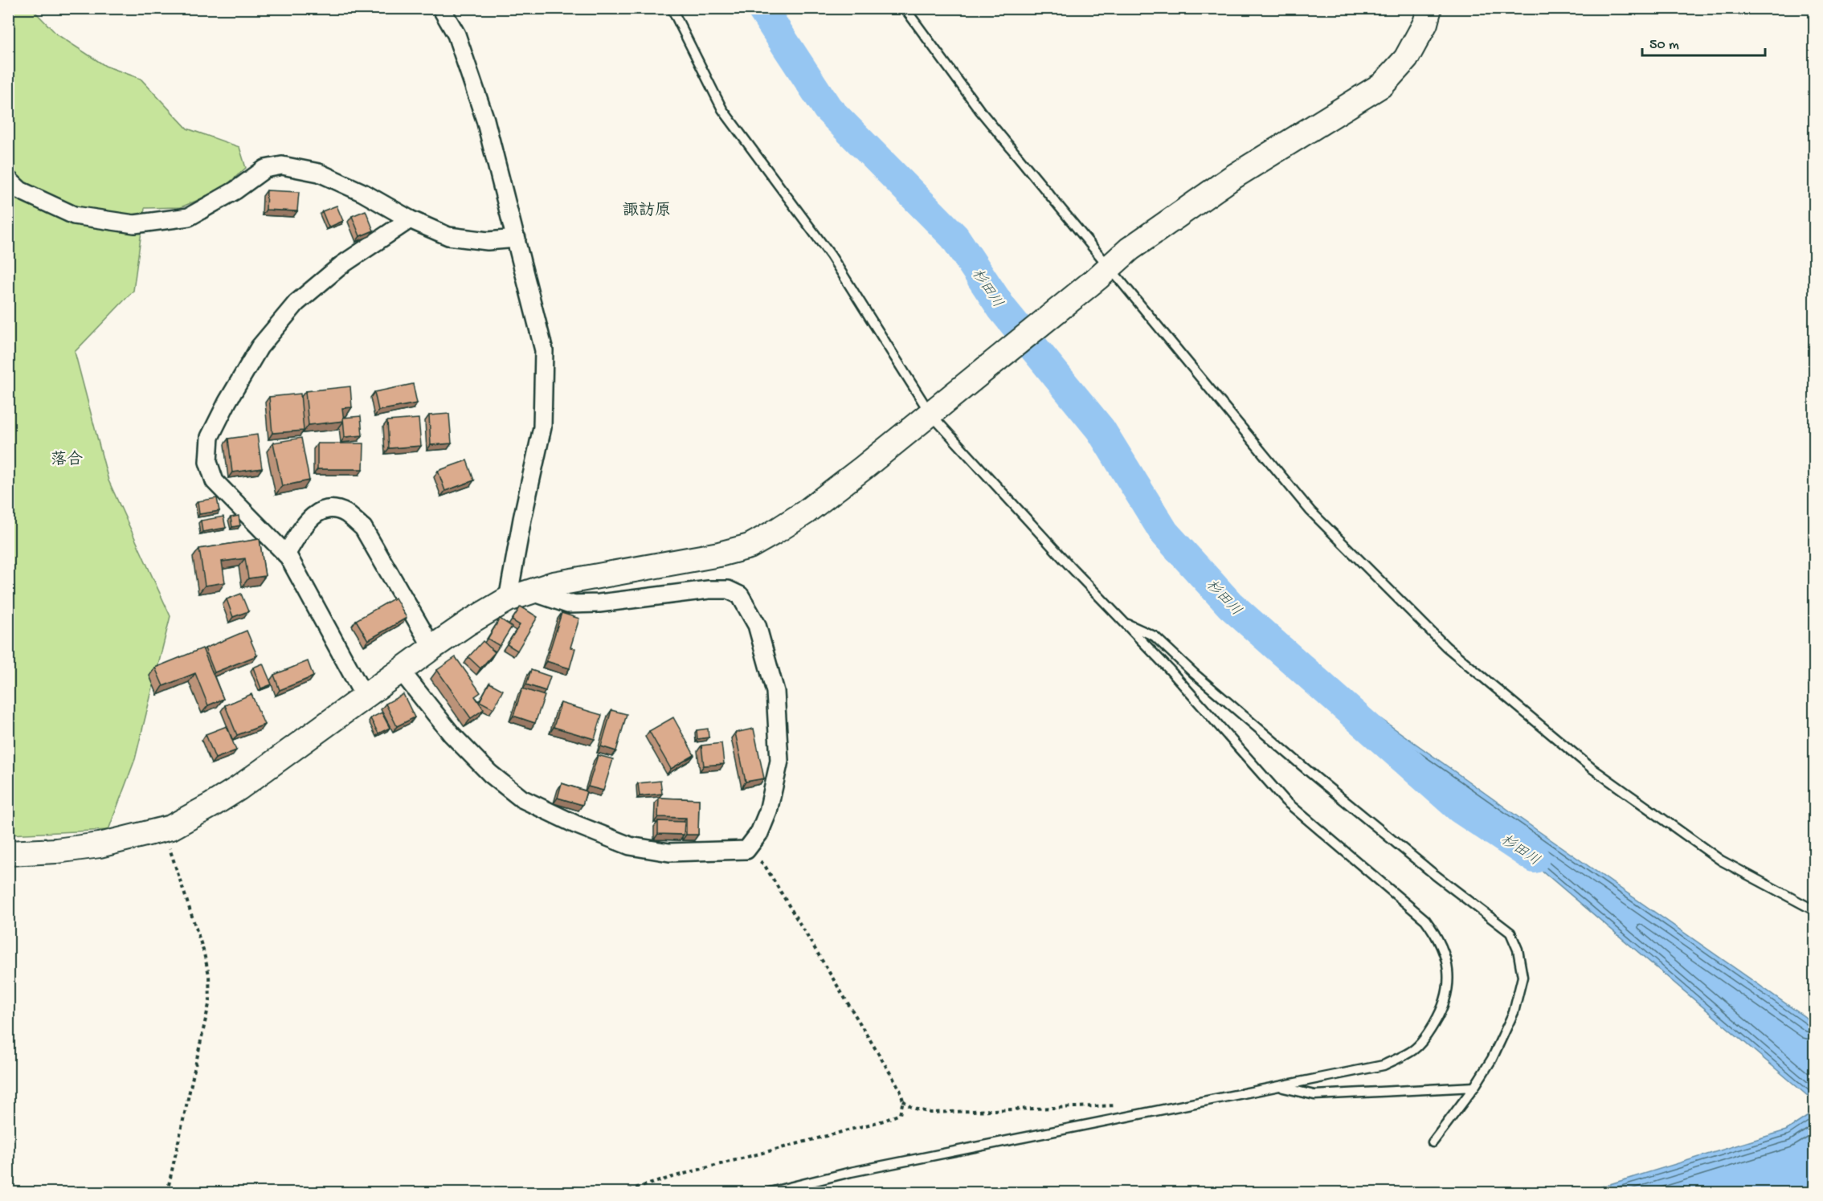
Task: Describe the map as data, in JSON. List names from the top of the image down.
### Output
{
  "districts": ["諏訪原", "落合"],
  "water": ["杉田川"],
  "scale_bar": "50 m"
}
